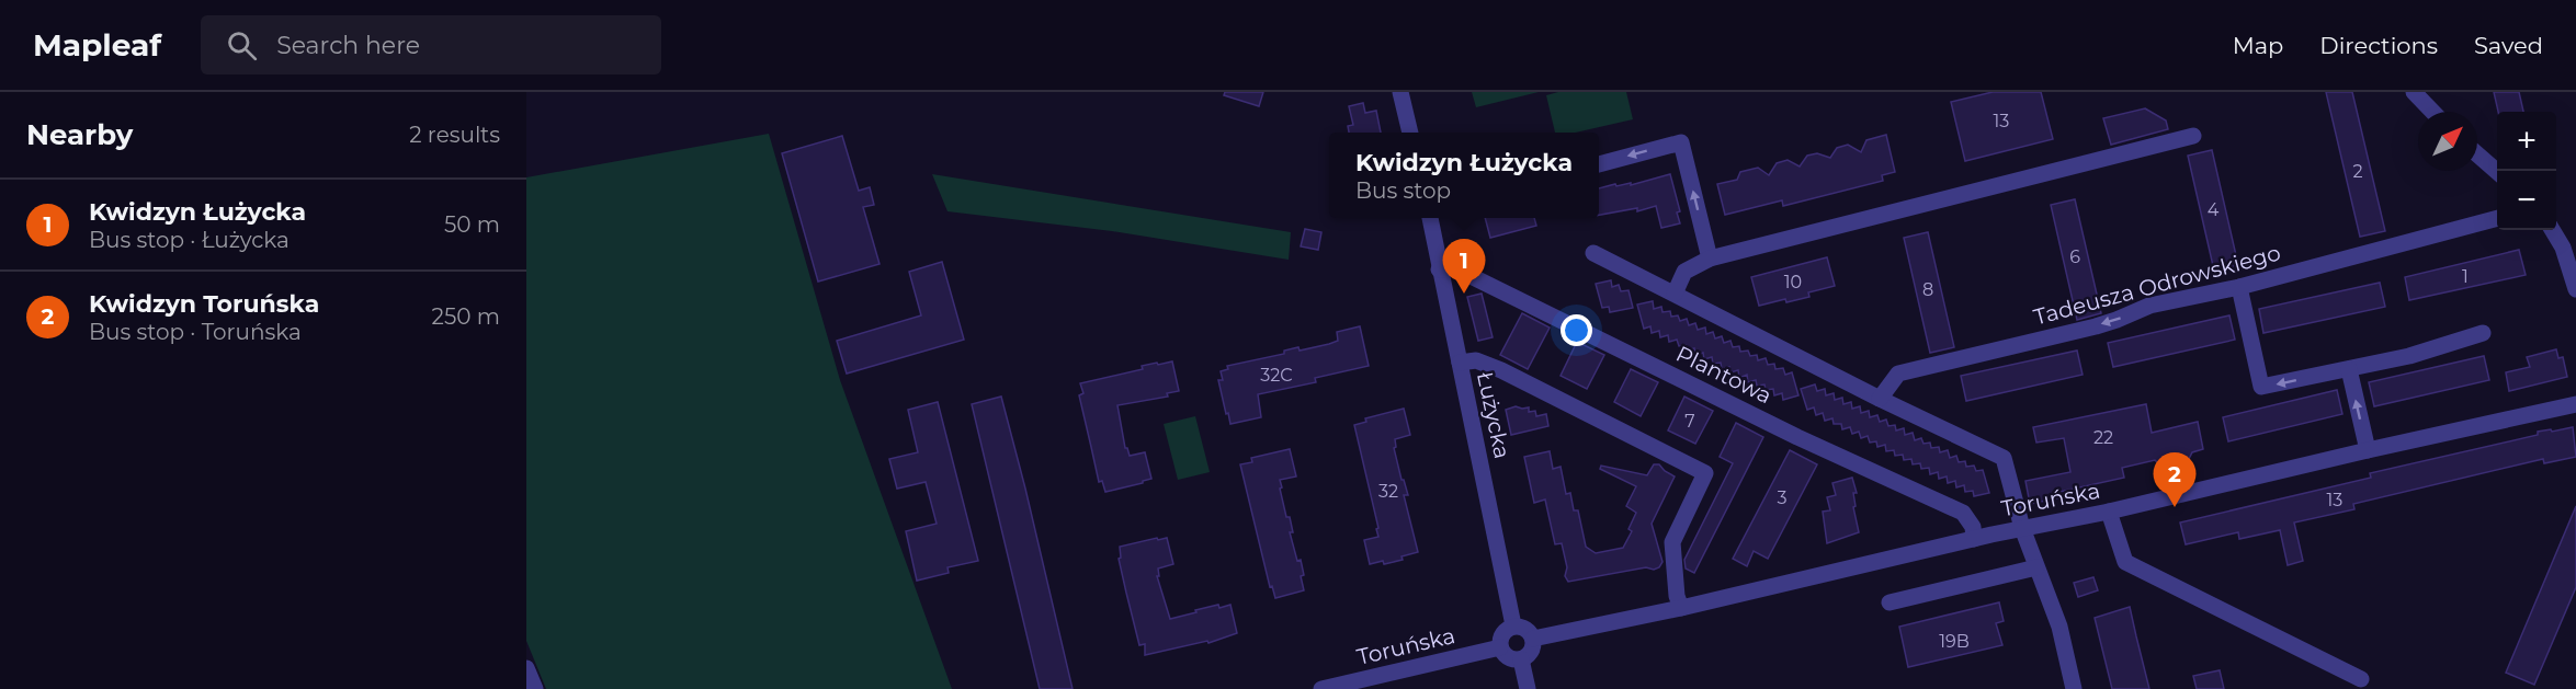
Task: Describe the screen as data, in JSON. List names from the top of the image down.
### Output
{
  "streets": {
    "street": [
      "Tadeusza Odrowskiego",
      "Plantowa",
      "Łużycka",
      "Toruńska"
    ]
  },
  "crossings": [
    ["Plantowa", "Łużycka"],
    ["Plantowa", "Toruńska"],
    ["Łużycka", "Toruńska"]
  ],
  "one_way": ["Tadeusza Odrowskiego"],
  "house_numbers": [
    "13",
    "2",
    "4",
    "6",
    "1",
    "10",
    "8",
    "32C",
    "7",
    "22",
    "32",
    "3",
    "13",
    "19B"
  ],
  "north": "top right",
  "page": {
    "header": "Mapleaf",
    "search": "Search here",
    "nav": ["Map", "Directions", "Saved"],
    "heading": ["Nearby", "2 results"],
    "map_buttons": ["+", "−"],
    "popup": ["Kwidzyn Łużycka", "Bus stop"],
    "list": [
      {
        "mark": "1",
        "name": "Kwidzyn Łużycka",
        "note": "Bus stop · Łużycka",
        "value": "50 m"
      },
      {
        "mark": "2",
        "name": "Kwidzyn Toruńska",
        "note": "Bus stop · Toruńska",
        "value": "250 m"
      }
    ],
    "pins": ["1", "2"]
  }
}
